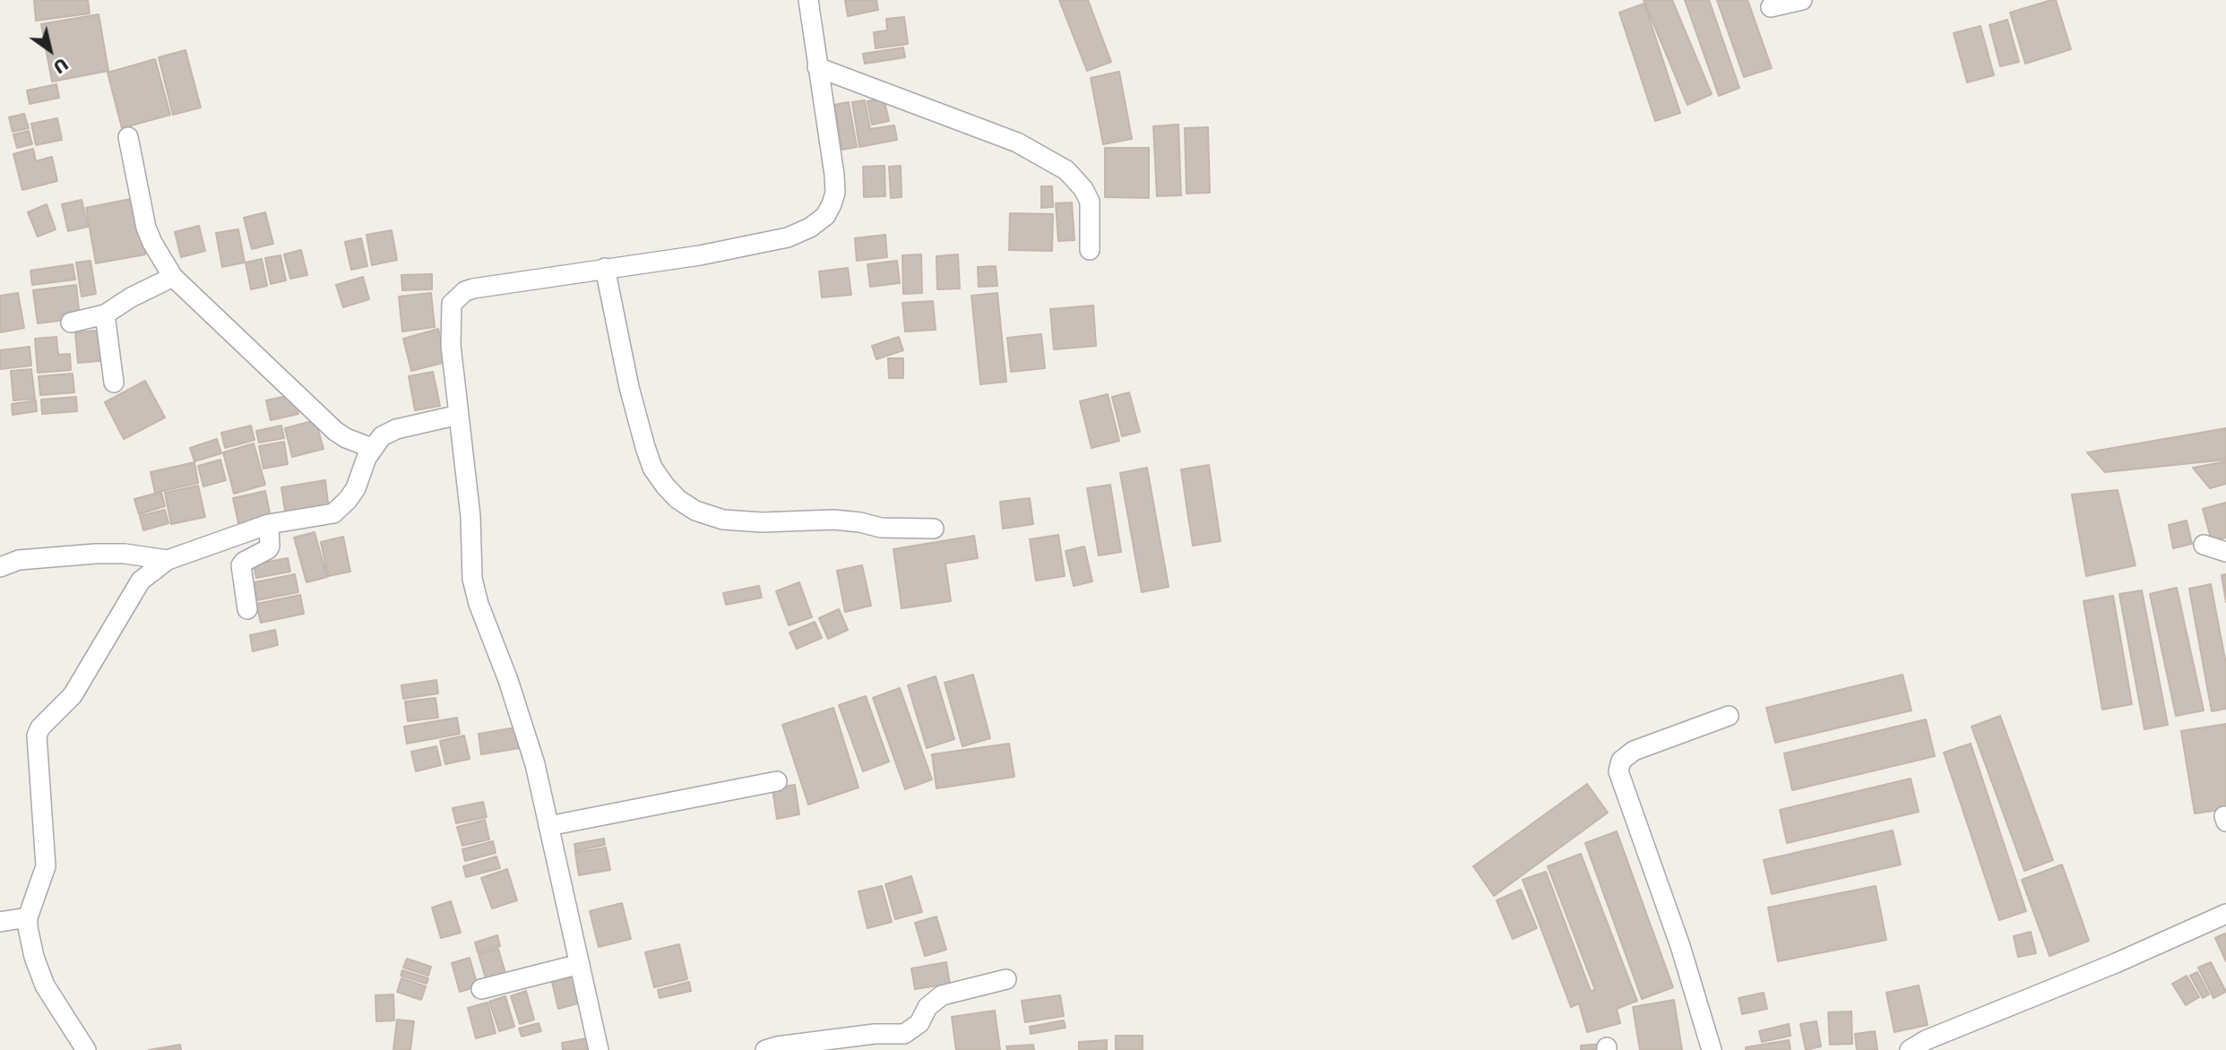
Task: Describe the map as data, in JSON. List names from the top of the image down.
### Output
{
  "north": "bottom right"
}
